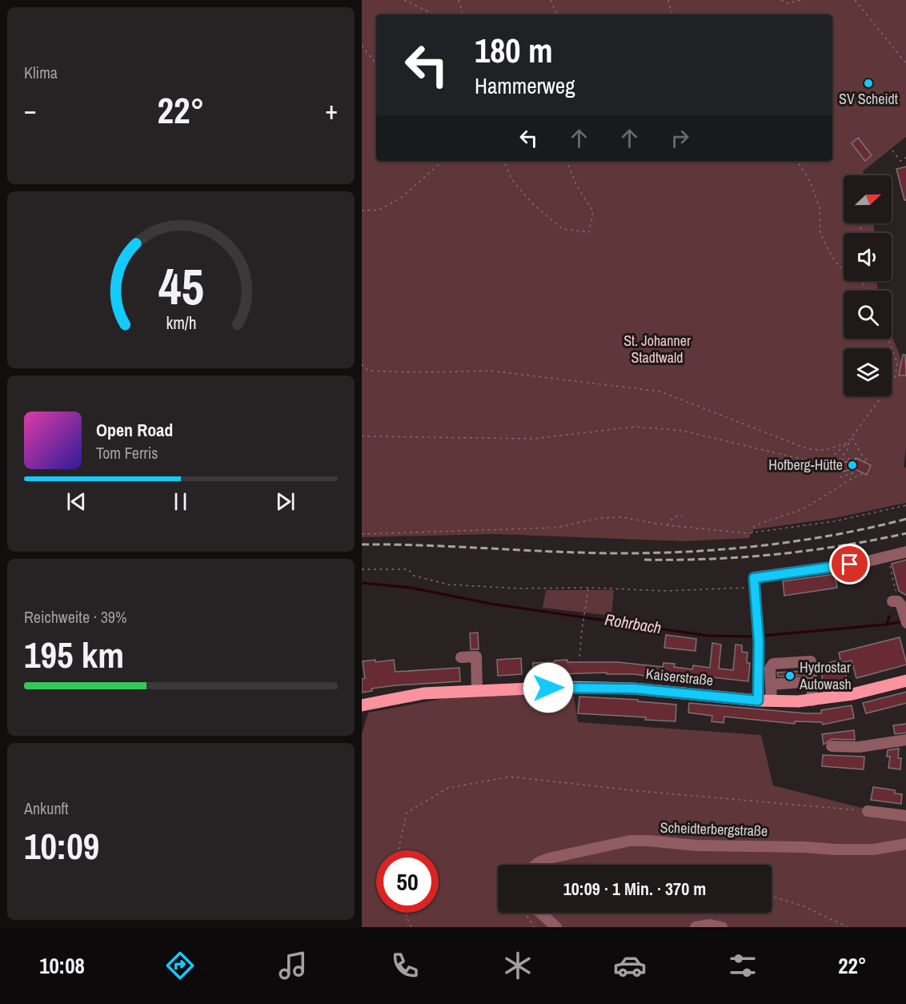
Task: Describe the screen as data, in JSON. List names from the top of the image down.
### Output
{
  "streets": {
    "main road": ["Kaiserstraße"],
    "street": ["Scheidterbergstraße"]
  },
  "water": ["Rohrbach"],
  "parks": ["St. Johanner Stadtwald"],
  "places": ["SV Scheidt", "Hofberg-Hütte", "Hydrostar Autowash"],
  "north": "right",
  "page": {
    "tile": [
      "Klima",
      ["Reichweite · 39%", "195 km"],
      ["Ankunft", "10:09"]
    ],
    "turn": ["180 m", "Hammerweg"],
    "heat": ["−", "22°", "+"],
    "song": ["Open Road", "Tom Ferris"],
    "limit": "50",
    "trip": "10:09 · 1 Min. · 370 m",
    "tabs": ["10:08", "22°"],
    "gauge": ["45", "km/h"]
  }
}
